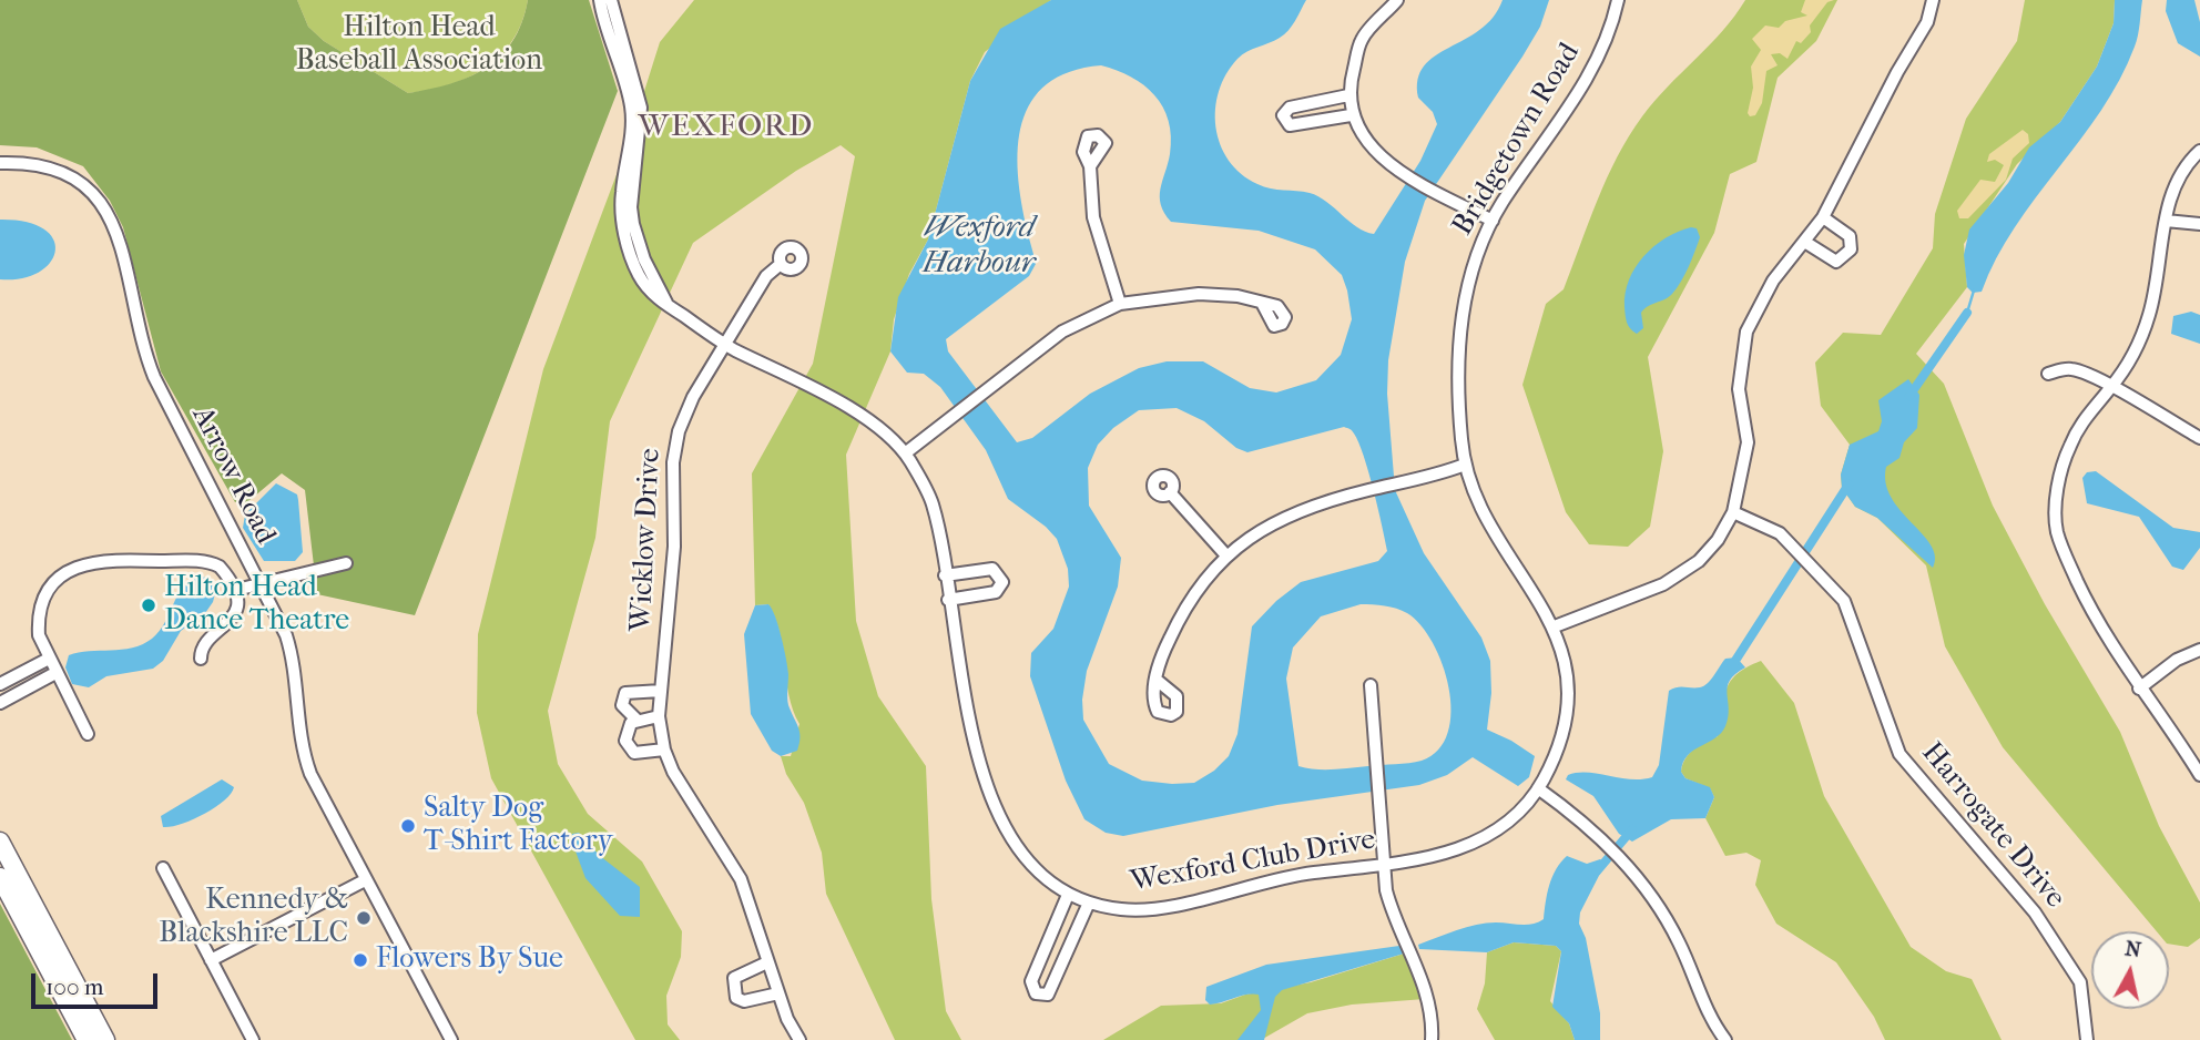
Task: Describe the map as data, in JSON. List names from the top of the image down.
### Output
{
  "streets": {
    "street": [
      "Bridgetown Road",
      "Arrow Road",
      "Wicklow Drive",
      "Harrogate Drive",
      "Wexford Club Drive"
    ]
  },
  "crossings": [
    ["Bridgetown Road", "Wexford Club Drive"],
    ["Wicklow Drive", "Wexford Club Drive"]
  ],
  "districts": ["WEXFORD"],
  "water": ["Wexford Harbour"],
  "parks": ["Hilton Head Baseball Association"],
  "places": [
    "Hilton Head Dance Theatre",
    "Salty Dog T-Shirt Factory",
    "Kennedy & Blackshire LLC",
    "Flowers By Sue"
  ],
  "scale_bar": "100 m",
  "north": "top"
}
